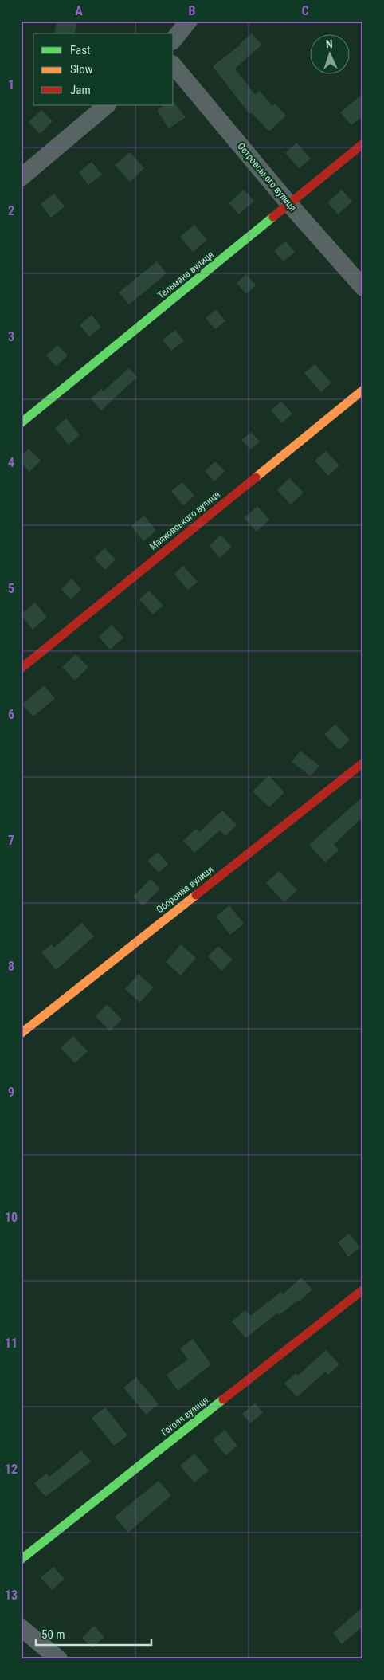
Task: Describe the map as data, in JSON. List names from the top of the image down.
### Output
{
  "streets": {
    "street": [
      "Островського вулиця",
      "Тельмана вулиця",
      "Маяковського вулиця",
      "Оборонна вулиця",
      "Гоголя вулиця"
    ]
  },
  "crossings": [
    ["Островського вулиця", "Тельмана вулиця"]
  ],
  "legend": ["Fast", "Slow", "Jam"],
  "scale_bar": "50 m",
  "north": "top",
  "grid": {
    "columns": ["A", "B", "C"],
    "rows": [
      "1",
      "2",
      "3",
      "4",
      "5",
      "6",
      "7",
      "8",
      "9",
      "10",
      "11",
      "12",
      "13"
    ]
  }
}
